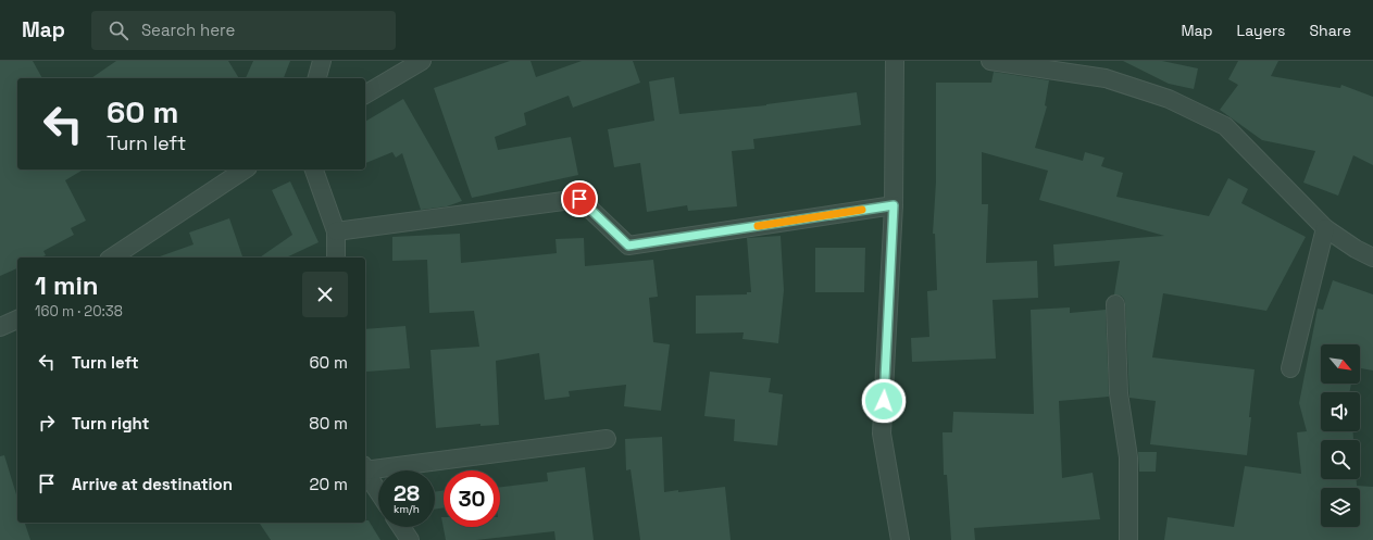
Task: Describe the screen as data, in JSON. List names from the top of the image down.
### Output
{
  "north": "bottom right",
  "page": {
    "header": "Map",
    "search": "Search here",
    "nav": ["Map", "Layers", "Share"],
    "turn": ["60 m", "Turn left"],
    "heading": ["1 min", "160 m · 20:38"],
    "list": [
      {
        "name": "Turn left",
        "value": "60 m"
      },
      {
        "name": "Turn right",
        "value": "80 m"
      },
      {
        "name": "Arrive at destination",
        "value": "20 m"
      }
    ],
    "speed": "28 km/h",
    "limit": "30"
  }
}
